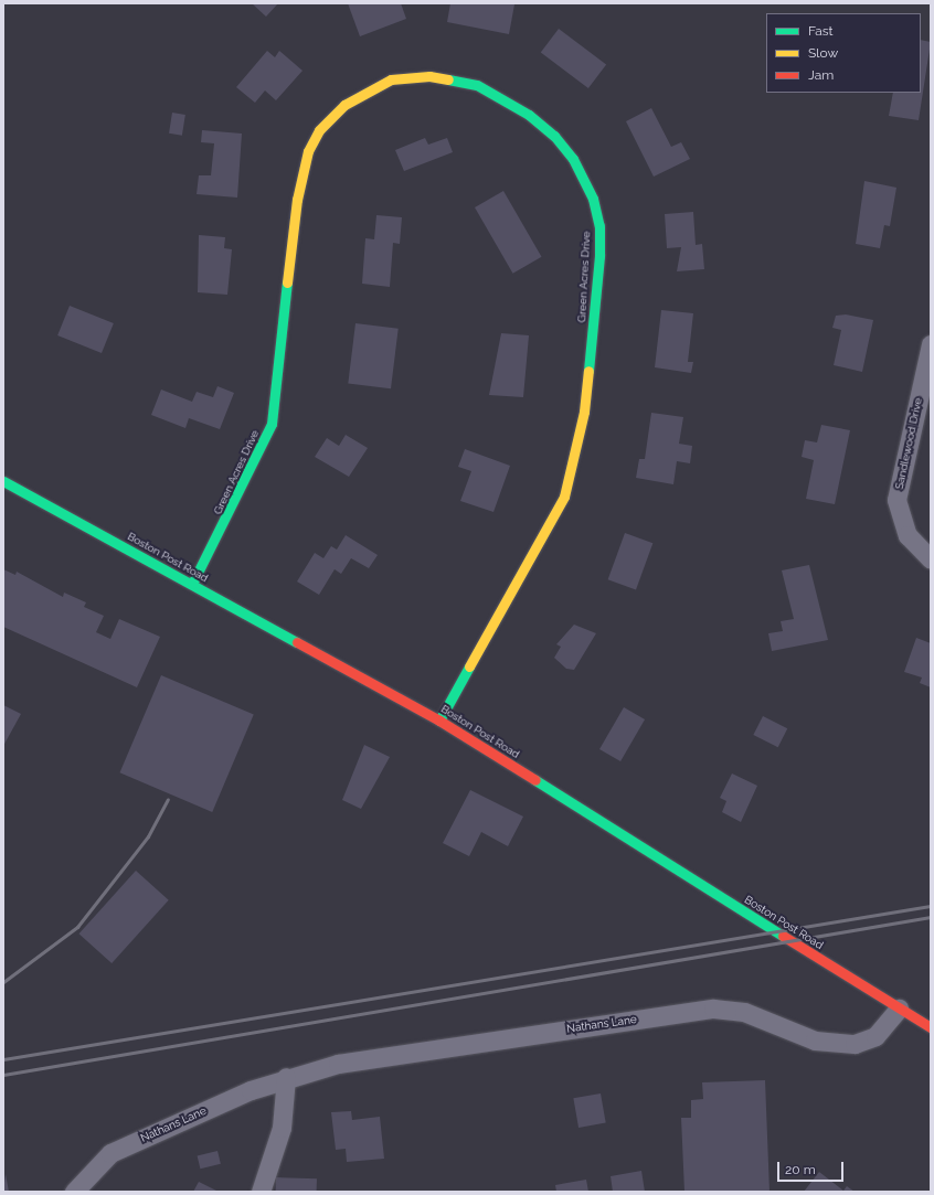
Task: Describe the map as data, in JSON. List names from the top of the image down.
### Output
{
  "streets": {
    "street": [
      "Green Acres Drive",
      "Sandlewood Drive",
      "Boston Post Road",
      "Nathans Lane"
    ]
  },
  "crossings": [
    ["Green Acres Drive", "Boston Post Road"],
    ["Boston Post Road", "Nathans Lane"]
  ],
  "legend": ["Fast", "Slow", "Jam"],
  "scale_bar": "20 m"
}
